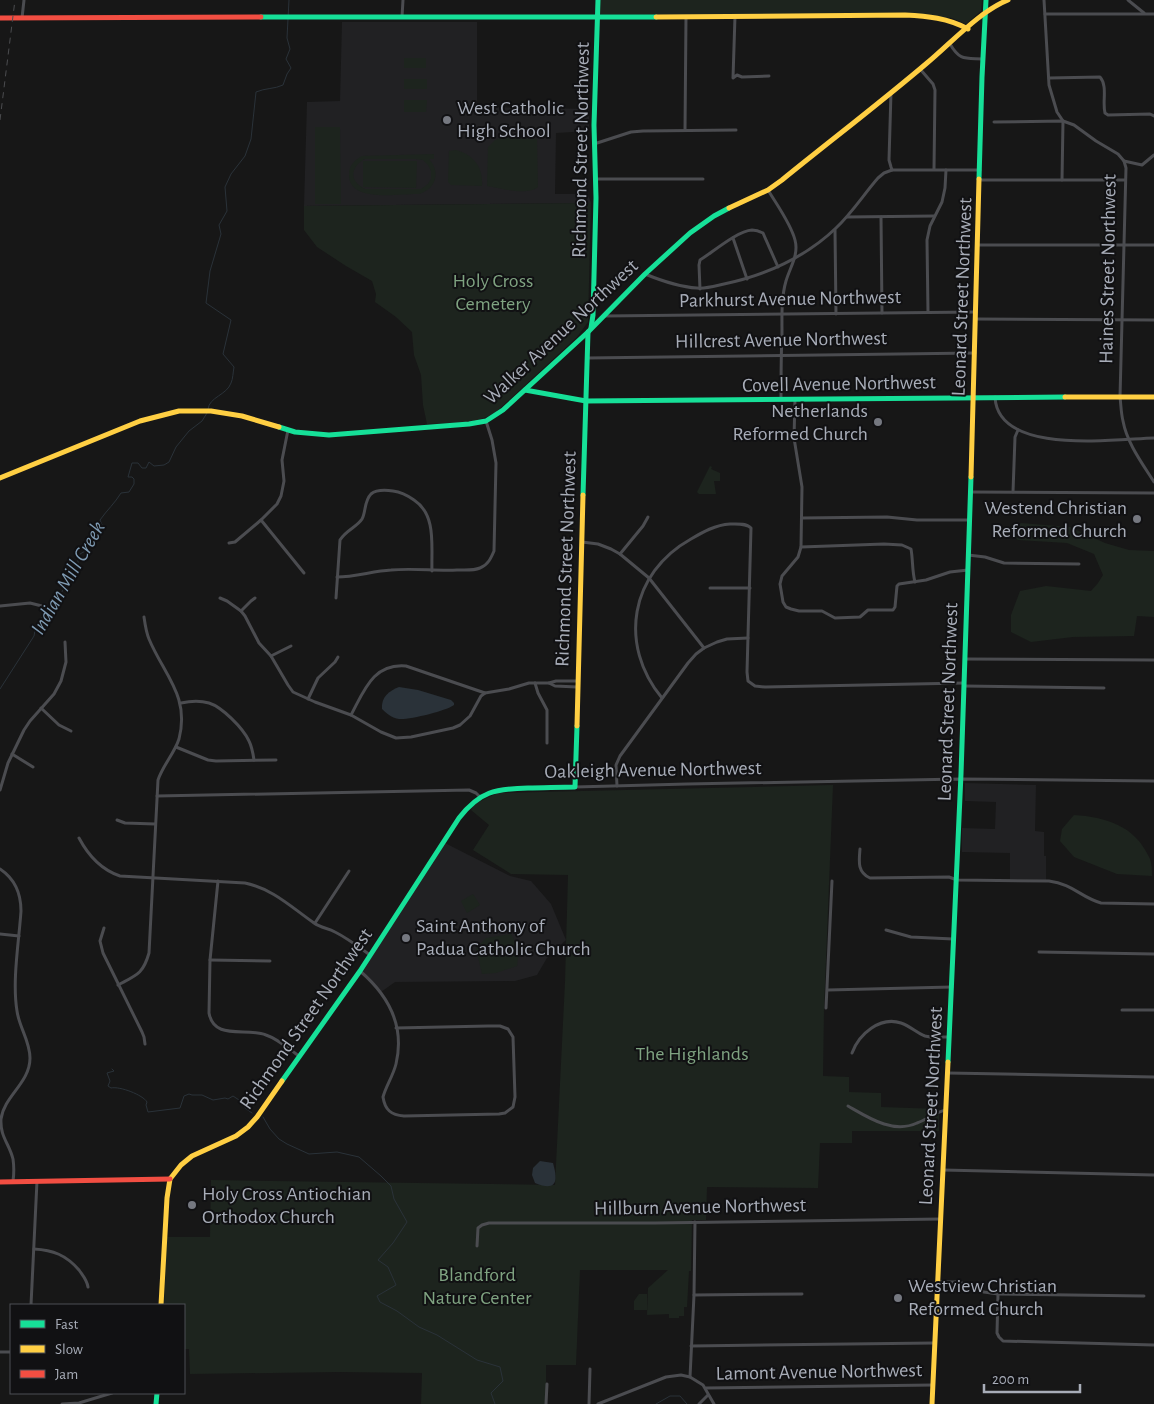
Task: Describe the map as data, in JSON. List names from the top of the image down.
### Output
{
  "streets": {
    "street": [
      "Richmond Street Northwest",
      "Haines Street Northwest",
      "Leonard Street Northwest",
      "Parkhurst Avenue Northwest",
      "Walker Avenue Northwest",
      "Hillcrest Avenue Northwest",
      "Covell Avenue Northwest",
      "Oakleigh Avenue Northwest",
      "Hillburn Avenue Northwest",
      "Lamont Avenue Northwest"
    ]
  },
  "crossings": [
    ["Richmond Street Northwest", "Walker Avenue Northwest"],
    ["Richmond Street Northwest", "Hillcrest Avenue Northwest"],
    ["Richmond Street Northwest", "Covell Avenue Northwest"],
    ["Richmond Street Northwest", "Oakleigh Avenue Northwest"],
    ["Haines Street Northwest", "Covell Avenue Northwest"],
    ["Leonard Street Northwest", "Parkhurst Avenue Northwest"],
    ["Leonard Street Northwest", "Walker Avenue Northwest"],
    ["Leonard Street Northwest", "Hillcrest Avenue Northwest"],
    ["Leonard Street Northwest", "Covell Avenue Northwest"],
    ["Leonard Street Northwest", "Oakleigh Avenue Northwest"],
    ["Leonard Street Northwest", "Hillburn Avenue Northwest"],
    ["Leonard Street Northwest", "Lamont Avenue Northwest"],
    ["Parkhurst Avenue Northwest", "Walker Avenue Northwest"],
    ["Walker Avenue Northwest", "Covell Avenue Northwest"]
  ],
  "water": ["Indian Mill Creek"],
  "parks": ["Holy Cross Cemetery", "The Highlands", "Blandford Nature Center"],
  "places": [
    "West Catholic High School",
    "Netherlands Reformed Church",
    "Westend Christian Reformed Church",
    "Saint Anthony of Padua Catholic Church",
    "Holy Cross Antiochian Orthodox Church",
    "Westview Christian Reformed Church"
  ],
  "legend": ["Fast", "Slow", "Jam"],
  "scale_bar": "200 m"
}
